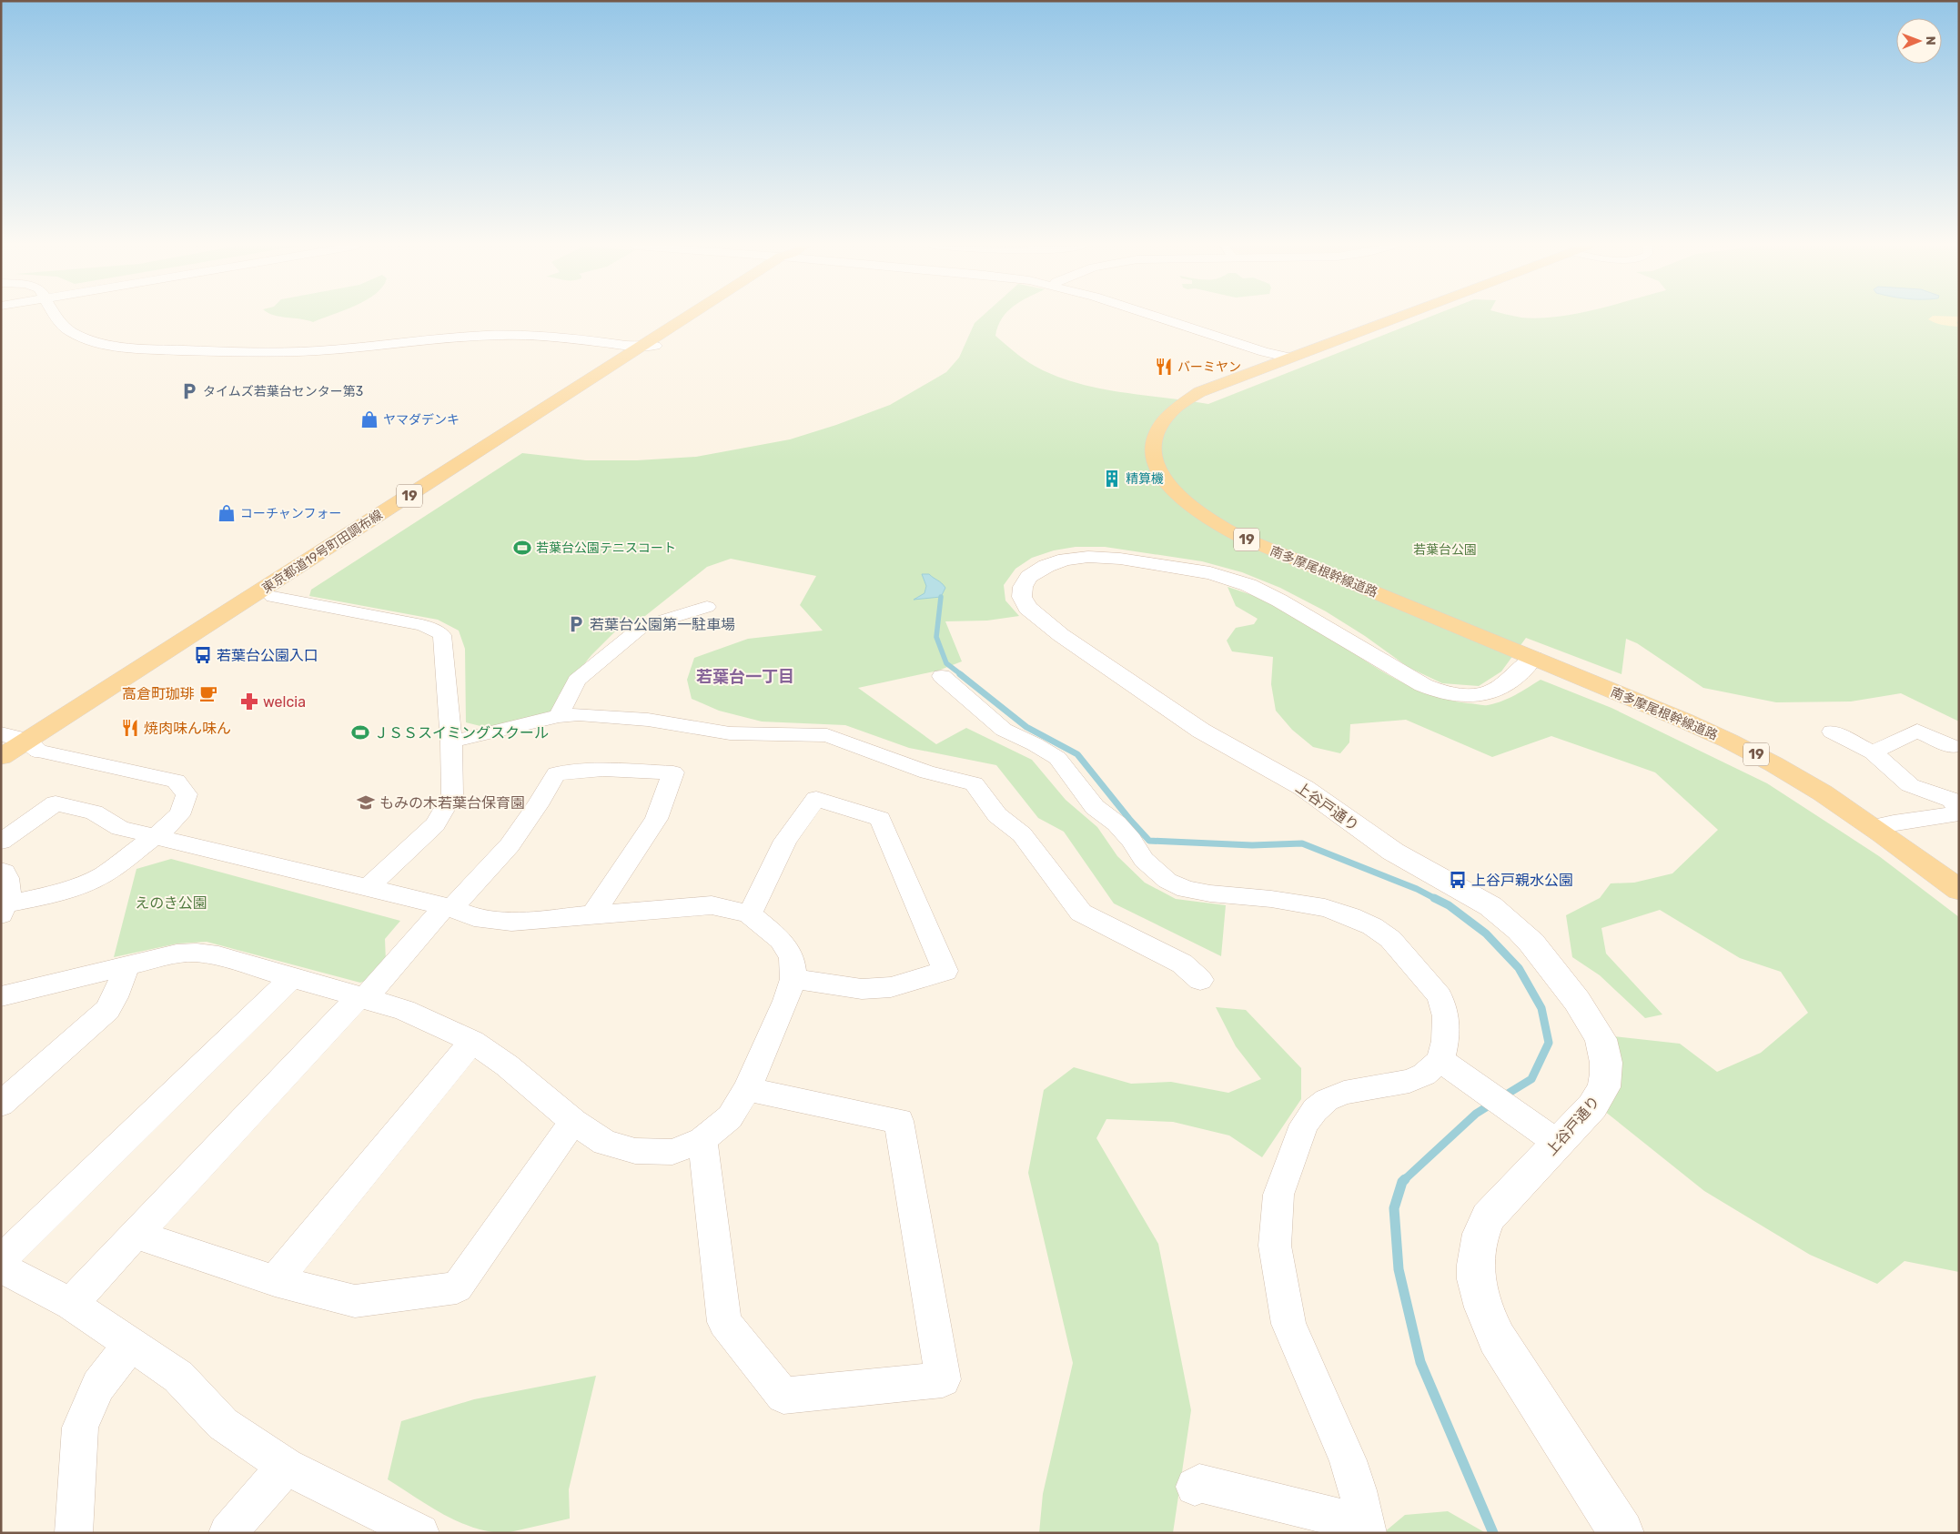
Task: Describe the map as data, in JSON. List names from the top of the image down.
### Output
{
  "streets": {
    "main road": ["19", "東京都道19号町田調布線", "南多摩尾根幹線道路"],
    "street": ["上谷戸通り"]
  },
  "crossings": [
    ["南多摩尾根幹線道路", "上谷戸通り"]
  ],
  "districts": ["若葉台一丁目"],
  "parks": ["若葉台公園", "えのき公園"],
  "places": {
    "restaurant": ["バーミヤン", "焼肉味ん味ん"],
    "parking": ["タイムズ若葉台センター第3", "若葉台公園第一駐車場"],
    "shop": ["ヤマダデンキ", "コーチャンフォー"],
    "building": ["精算機"],
    "sports": ["若葉台公園テニスコート", "ＪＳＳスイミングスクール"],
    "bus stop": ["若葉台公園入口", "上谷戸親水公園"],
    "cafe": ["高倉町珈琲"],
    "pharmacy": ["welcia"],
    "school or university": ["もみの木若葉台保育園"]
  },
  "north": "right"
}
